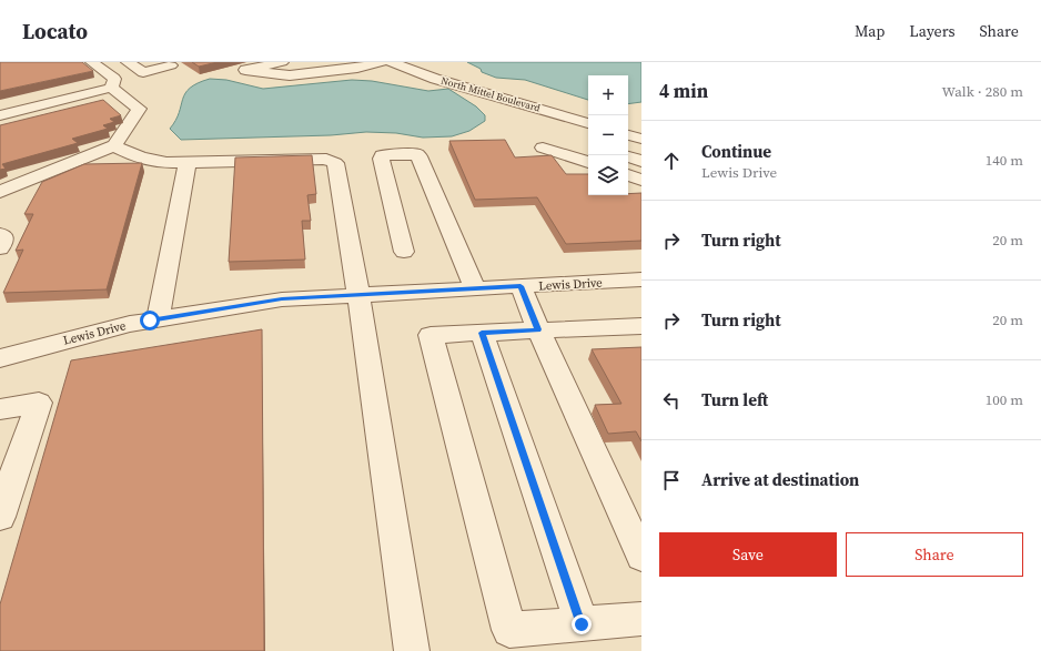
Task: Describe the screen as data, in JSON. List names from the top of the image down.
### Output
{
  "streets": {
    "street": ["North Mittel Boulevard", "Lewis Drive"]
  },
  "page": {
    "header": "Locato",
    "nav": ["Map", "Layers", "Share"],
    "heading": ["4 min", "Walk · 280 m"],
    "map_buttons": ["+", "−"],
    "list": [
      ["Continue", "Lewis Drive", "140 m"],
      ["Turn right", "20 m"],
      ["Turn right", "20 m"],
      ["Turn left", "100 m"],
      "Arrive at destination"
    ],
    "buttons": ["Save", "Share"]
  }
}
